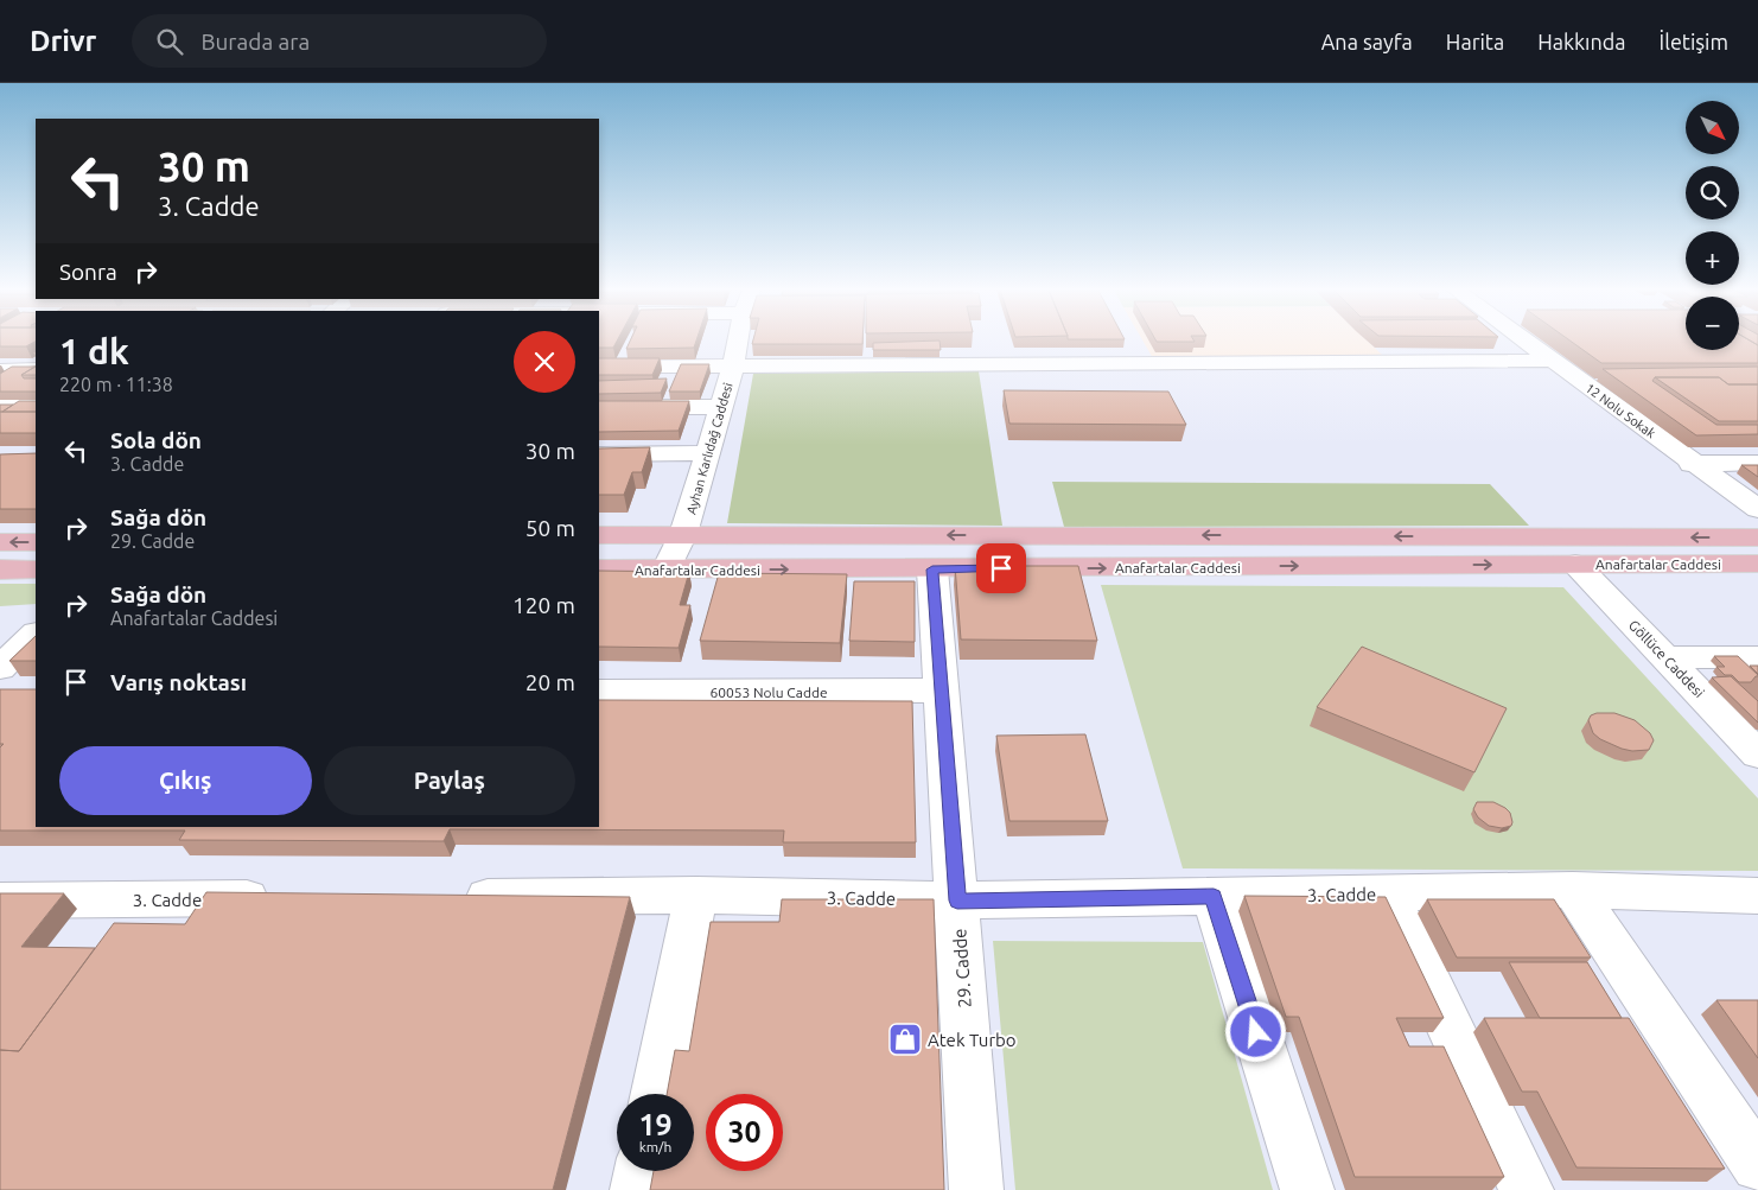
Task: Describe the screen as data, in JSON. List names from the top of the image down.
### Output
{
  "streets": {
    "main road": ["Anafartalar Caddesi"],
    "street": [
      "12 Nolu Sokak",
      "Ayhan Karlıdağ Caddesi",
      "Göllüce Caddesi",
      "60053 Nolu Cadde",
      "3. Cadde",
      "29. Cadde"
    ]
  },
  "crossings": [
    ["Ayhan Karlıdağ Caddesi", "Anafartalar Caddesi"],
    ["Anafartalar Caddesi", "Göllüce Caddesi"],
    ["Anafartalar Caddesi", "29. Cadde"],
    ["60053 Nolu Cadde", "29. Cadde"],
    ["3. Cadde", "29. Cadde"]
  ],
  "places": {
    "shop": ["Atek Turbo"]
  },
  "north": "bottom right",
  "page": {
    "header": "Drivr",
    "search": "Burada ara",
    "nav": [
      "Ana sayfa",
      "Harita",
      "Hakkında",
      "İletişim"
    ],
    "map_buttons": ["+", "−"],
    "turn": ["30 m", "3. Cadde"],
    "then": "Sonra",
    "heading": ["1 dk", "220 m · 11:38"],
    "list": [
      {
        "name": "Sola dön",
        "note": "3. Cadde",
        "value": "30 m"
      },
      {
        "name": "Sağa dön",
        "note": "29. Cadde",
        "value": "50 m"
      },
      {
        "name": "Sağa dön",
        "note": "Anafartalar Caddesi",
        "value": "120 m"
      },
      {
        "name": "Varış noktası",
        "value": "20 m"
      }
    ],
    "buttons": ["Çıkış", "Paylaş"],
    "speed": "19 km/h",
    "limit": "30"
  }
}
